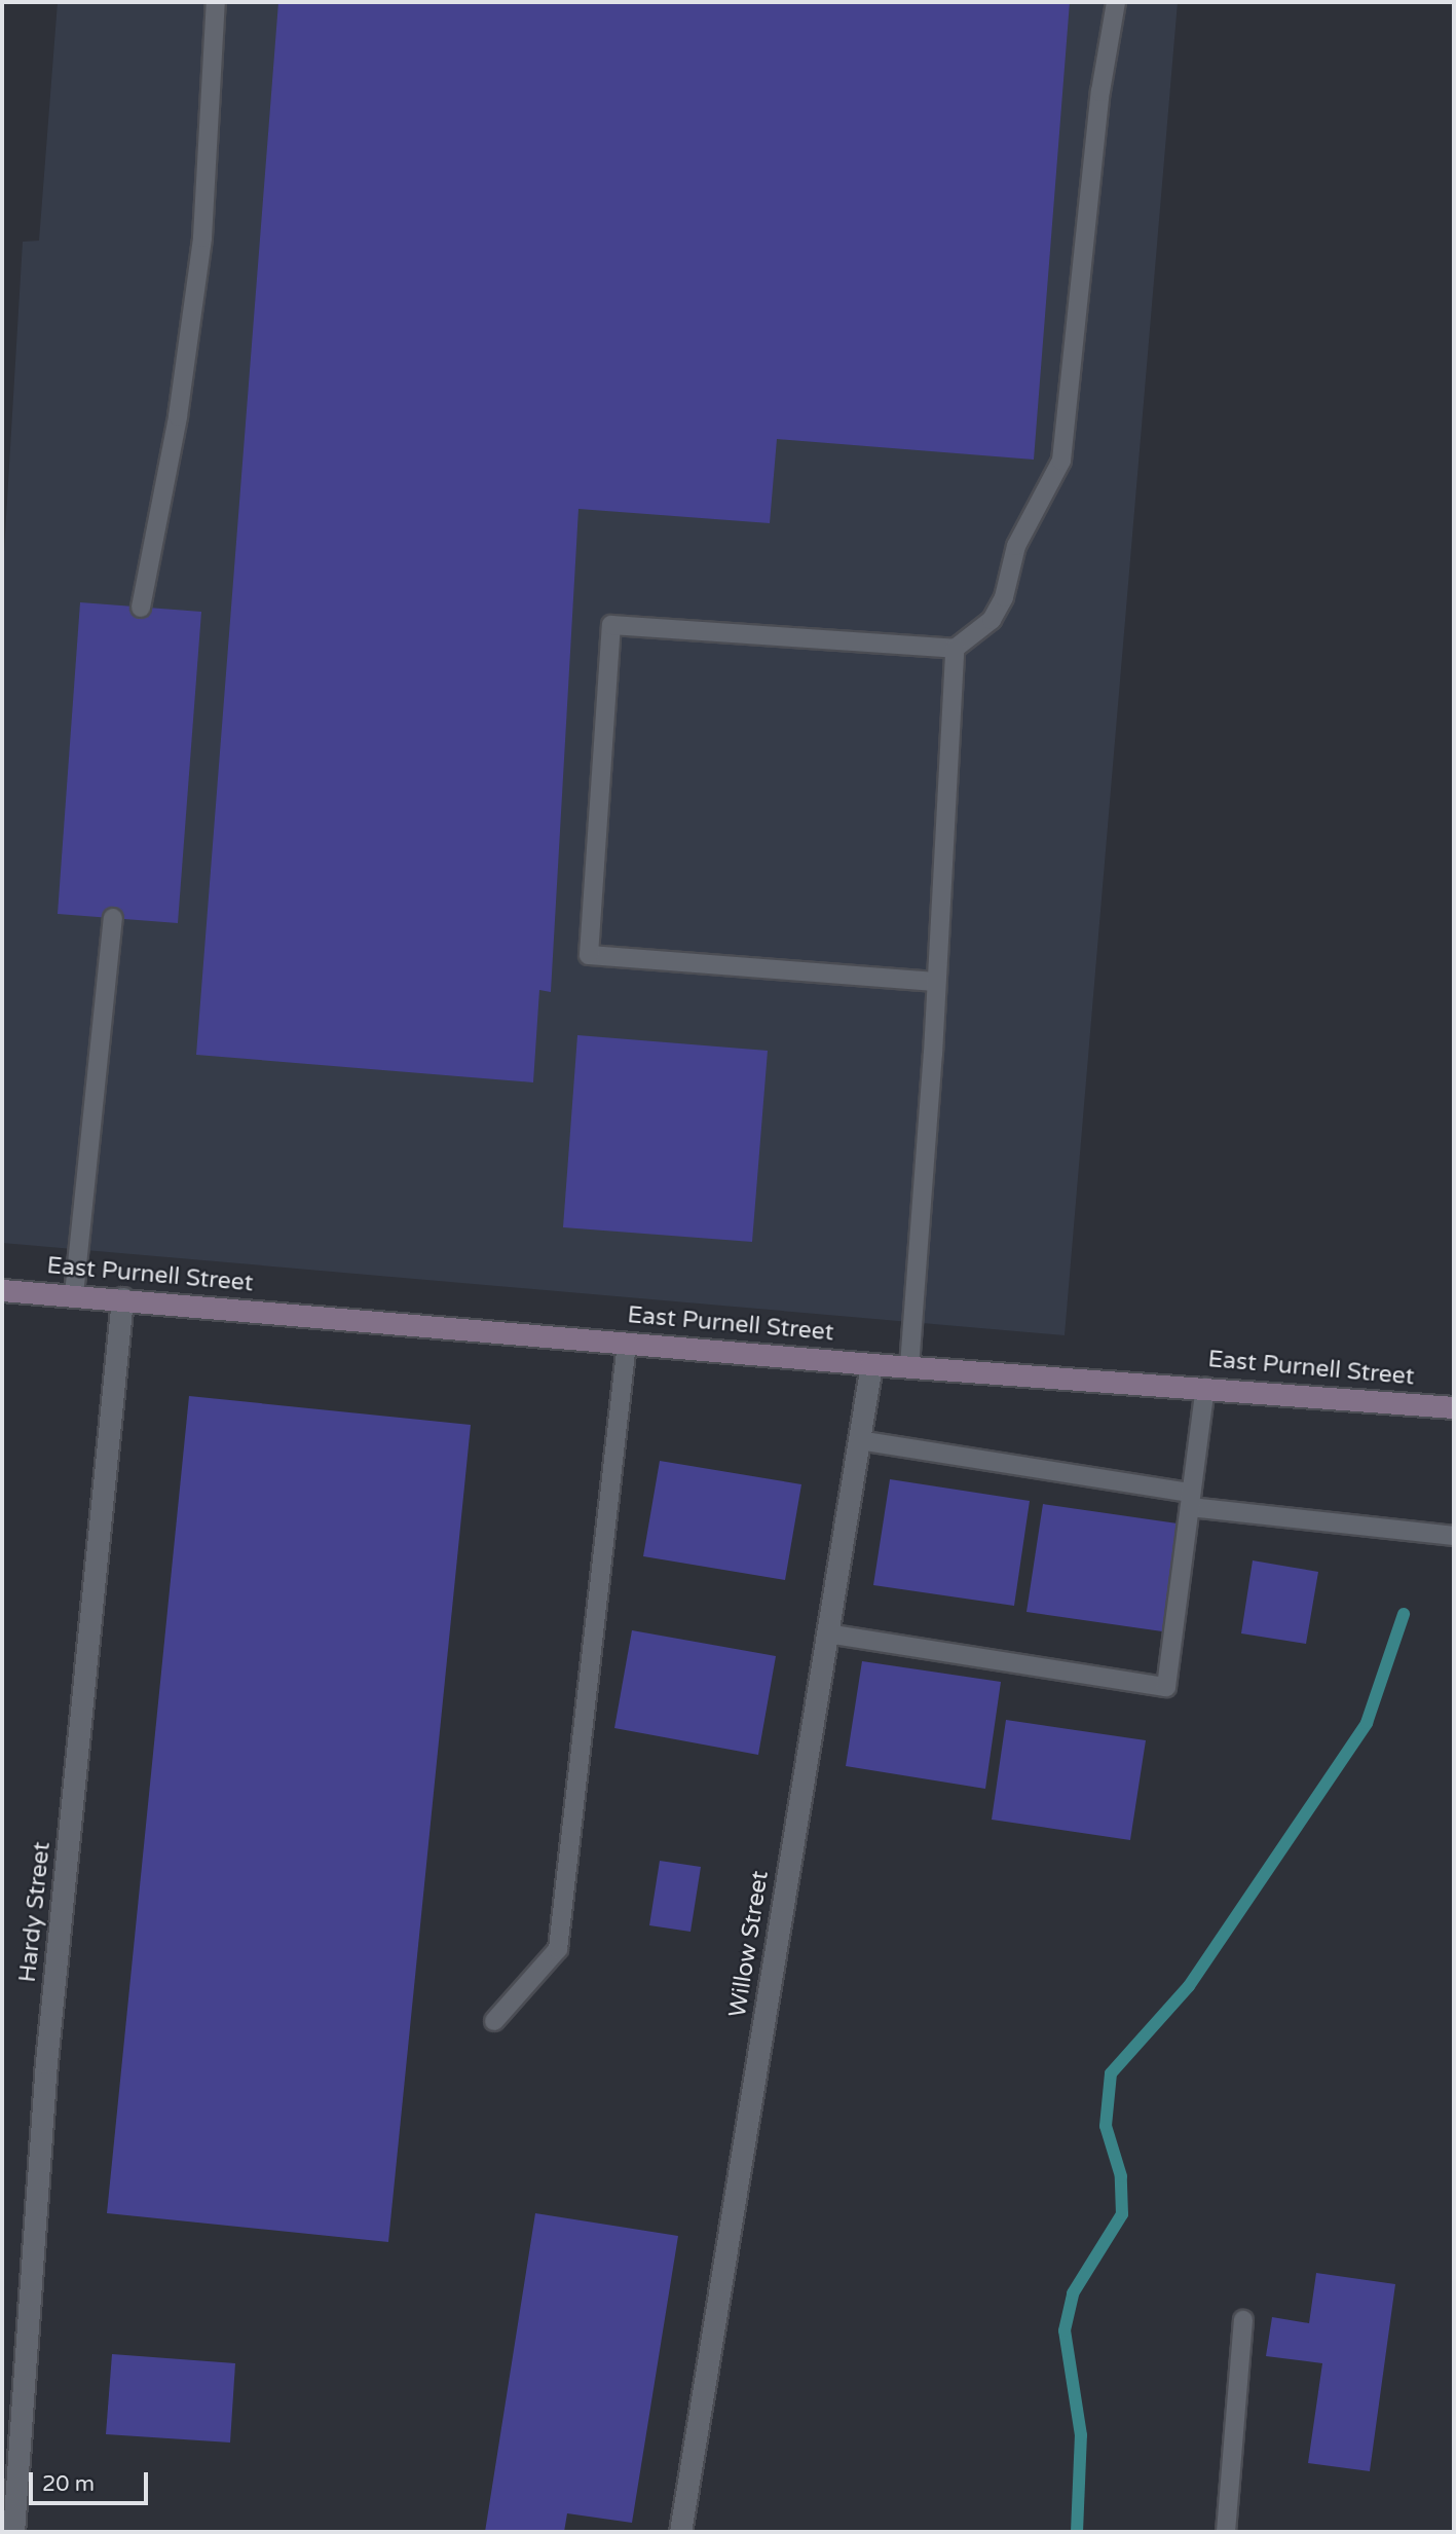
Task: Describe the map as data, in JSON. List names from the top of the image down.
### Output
{
  "streets": {
    "street": ["East Purnell Street", "Hardy Street", "Willow Street"]
  },
  "crossings": [
    ["East Purnell Street", "Hardy Street"],
    ["East Purnell Street", "Willow Street"]
  ],
  "scale_bar": "20 m"
}
